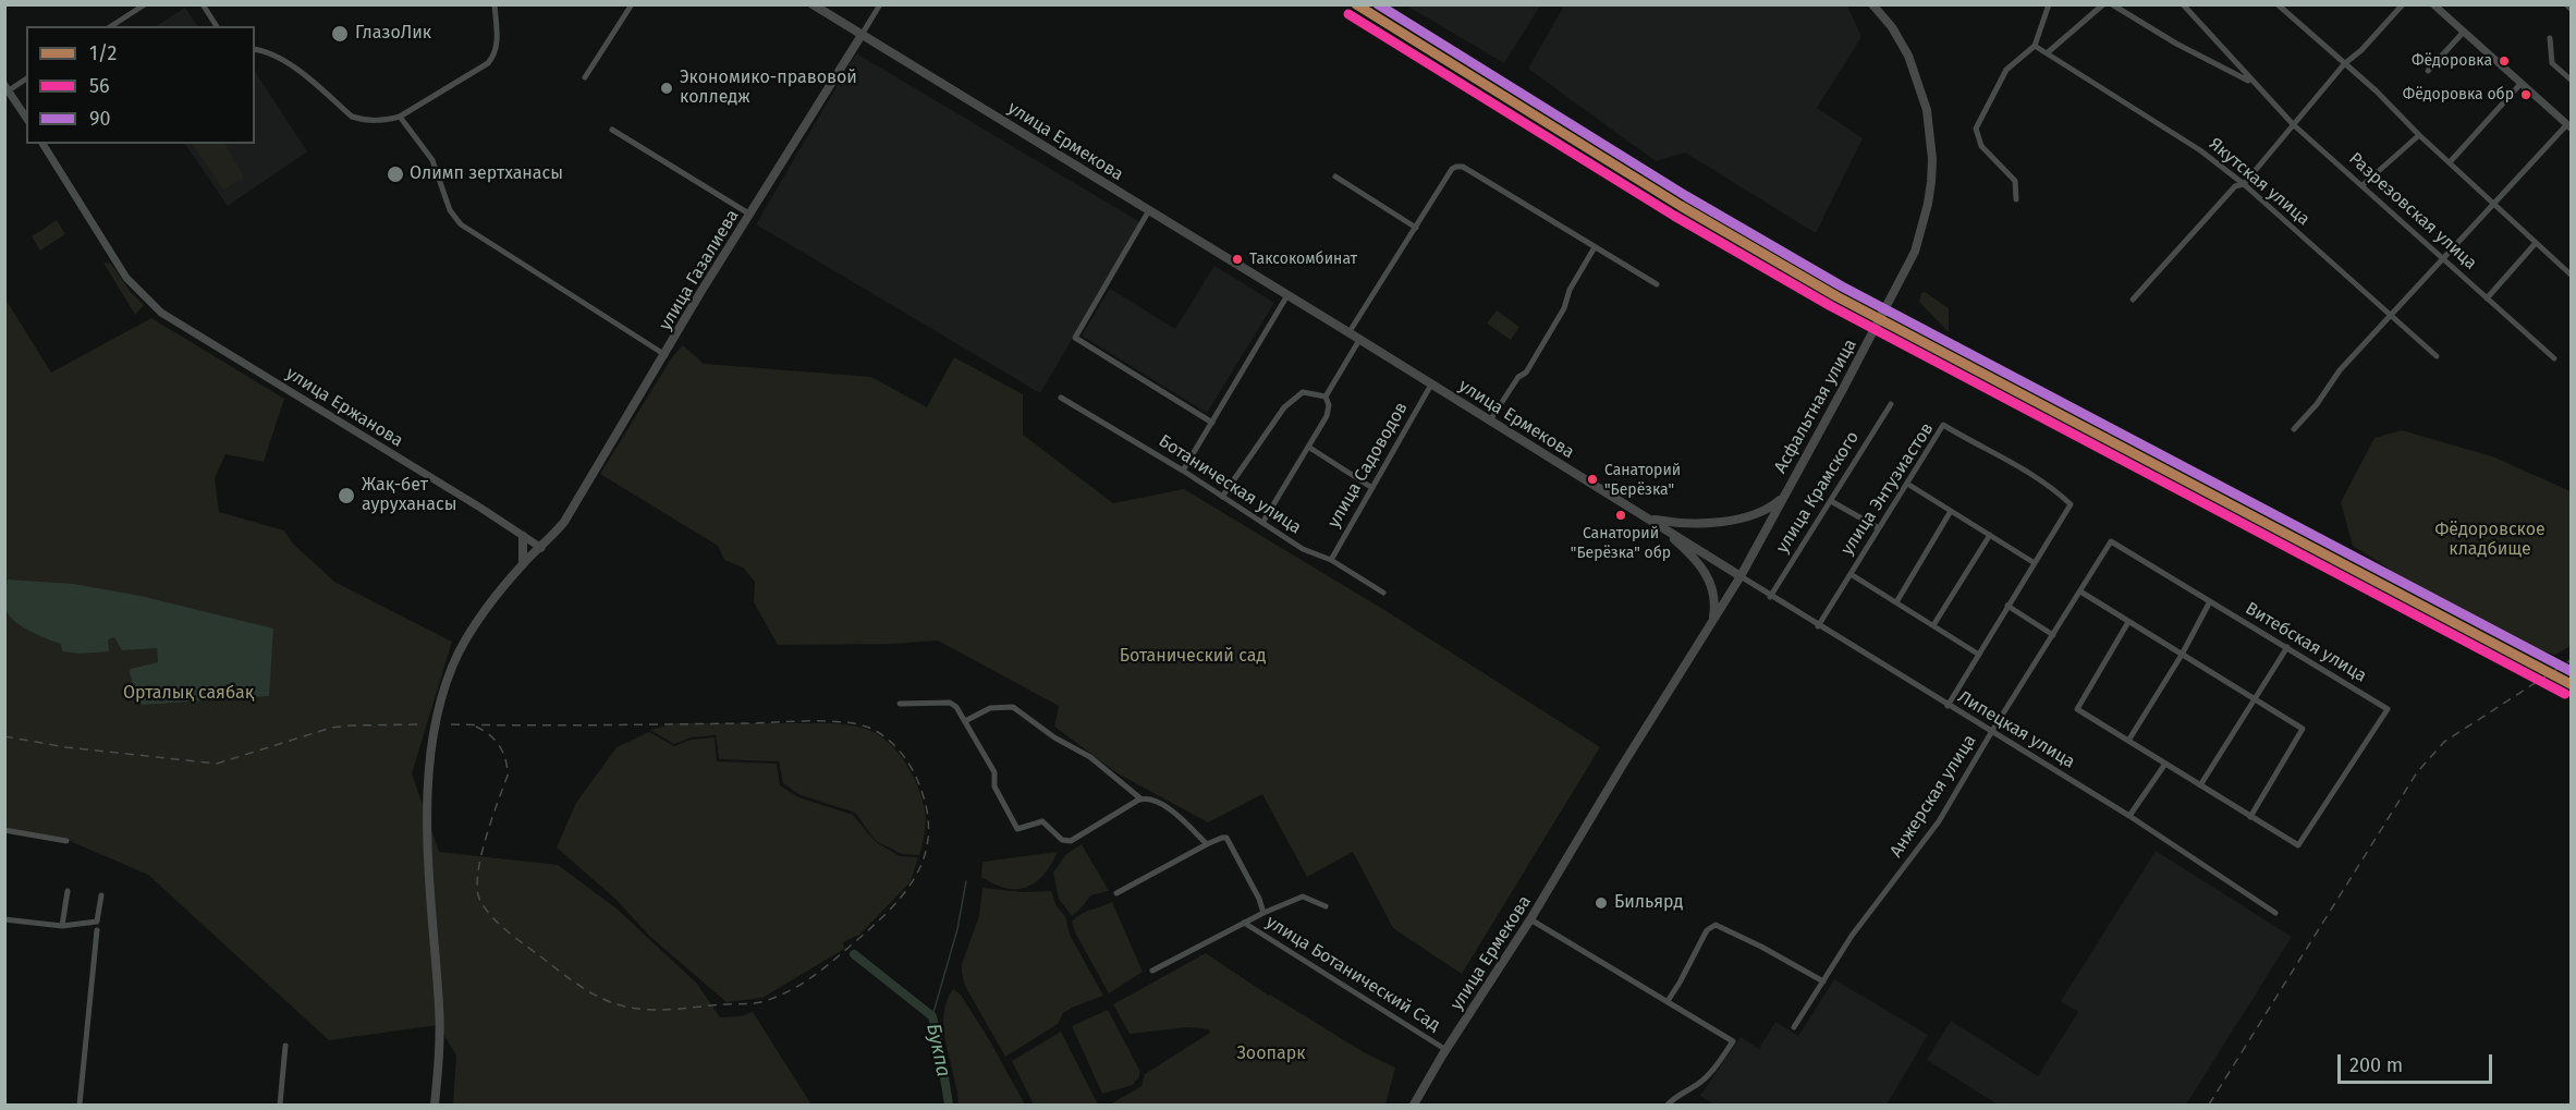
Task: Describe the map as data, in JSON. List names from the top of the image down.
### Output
{
  "streets": {
    "main road": ["улица Ермекова", "улица Газалиева", "Асфальтная улица"],
    "street": [
      "Якутская улица",
      "Разрезовская улица",
      "улица Ержанова",
      "улица Садоводов",
      "Ботаническая улица",
      "улица Энтузиастов",
      "улица Крамского",
      "Витебская улица",
      "Липецкая улица",
      "Анжерская улица",
      "улица Ботанический Сад"
    ]
  },
  "crossings": [
    ["улица Ермекова", "улица Газалиева"],
    ["улица Ермекова", "Асфальтная улица"],
    ["улица Ермекова", "улица Садоводов"],
    ["улица Ермекова", "Липецкая улица"],
    ["улица Ермекова", "улица Ботанический Сад"],
    ["улица Газалиева", "улица Ержанова"],
    ["Асфальтная улица", "Липецкая улица"],
    ["улица Садоводов", "Ботаническая улица"],
    ["улица Энтузиастов", "Липецкая улица"],
    ["улица Крамского", "Липецкая улица"],
    ["Витебская улица", "Анжерская улица"],
    ["Липецкая улица", "Анжерская улица"]
  ],
  "water": ["Букпа"],
  "parks": [
    "Фёдоровское кладбище",
    "Ботанический сад",
    "Орталық саябақ",
    "Зоопарк"
  ],
  "places": [
    "ГлазоЛик",
    "Фёдоровка",
    "Экономико-правовой колледж",
    "Фёдоровка обр",
    "Олимп зертханасы",
    "Таксокомбинат",
    "Санаторий \"Берёзка\"",
    "Жақ-бет ауруханасы",
    "Санаторий \"Берёзка\" обр",
    "Бильярд"
  ],
  "lines": ["transit line 1/2", "transit line 90", "transit line 56"],
  "legend": ["1/2", "56", "90"],
  "scale_bar": "200 m"
}
